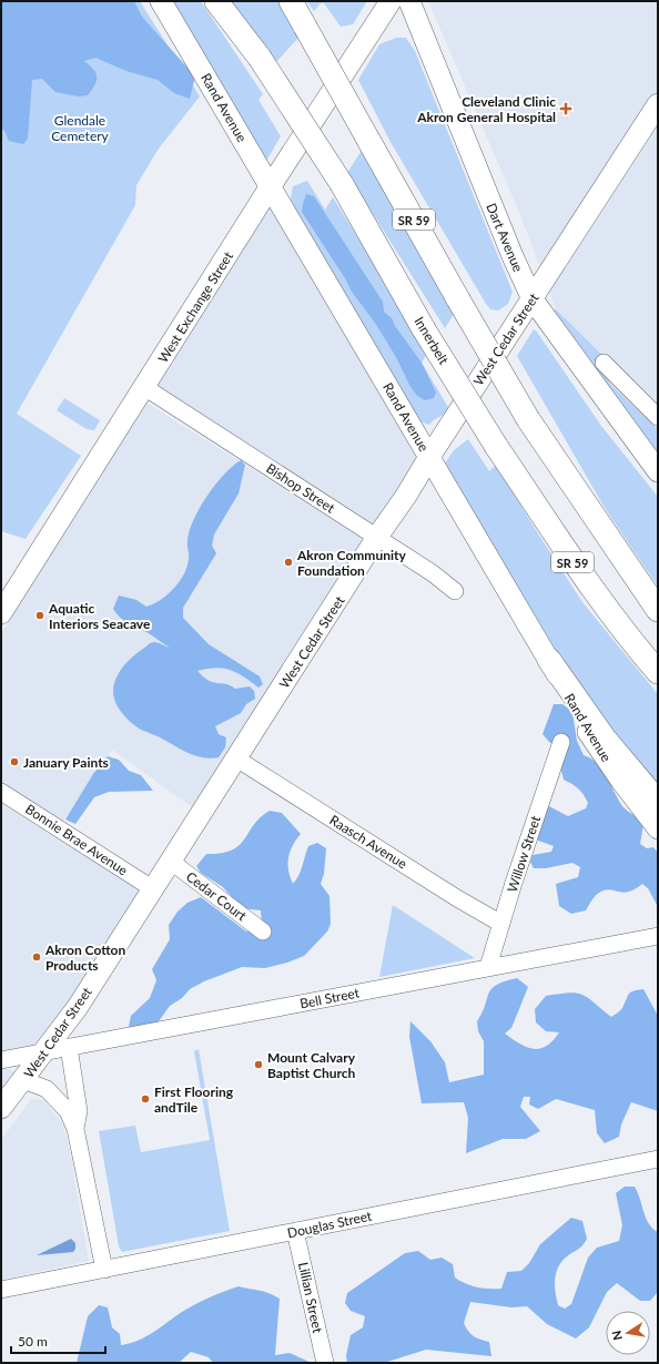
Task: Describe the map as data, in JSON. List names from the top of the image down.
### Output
{
  "streets": {
    "highway": ["SR 59", "Innerbelt"],
    "main road": [
      "Rand Avenue",
      "Dart Avenue",
      "West Exchange Street",
      "West Cedar Street"
    ],
    "street": [
      "Bishop Street",
      "Bonnie Brae Avenue",
      "Raasch Avenue",
      "Willow Street",
      "Cedar Court",
      "Bell Street",
      "Douglas Street",
      "Lillian Street"
    ]
  },
  "crossings": [
    ["Rand Avenue", "West Exchange Street"],
    ["Rand Avenue", "West Cedar Street"],
    ["Dart Avenue", "West Cedar Street"],
    ["West Exchange Street", "Bishop Street"],
    ["West Cedar Street", "Bishop Street"],
    ["West Cedar Street", "Bonnie Brae Avenue"],
    ["West Cedar Street", "Raasch Avenue"],
    ["West Cedar Street", "Cedar Court"],
    ["West Cedar Street", "Bell Street"],
    ["Raasch Avenue", "Willow Street"],
    ["Willow Street", "Bell Street"],
    ["Douglas Street", "Lillian Street"]
  ],
  "parks": ["Glendale Cemetery"],
  "places": {
    "health": ["Cleveland Clinic Akron General Hospital"],
    "other": [
      "Akron Community Foundation",
      "Aquatic Interiors Seacave",
      "January Paints",
      "Akron Cotton Products",
      "Mount Calvary Baptist Church",
      "First Flooring andTile"
    ]
  },
  "scale_bar": "50 m",
  "north": "left"
}
